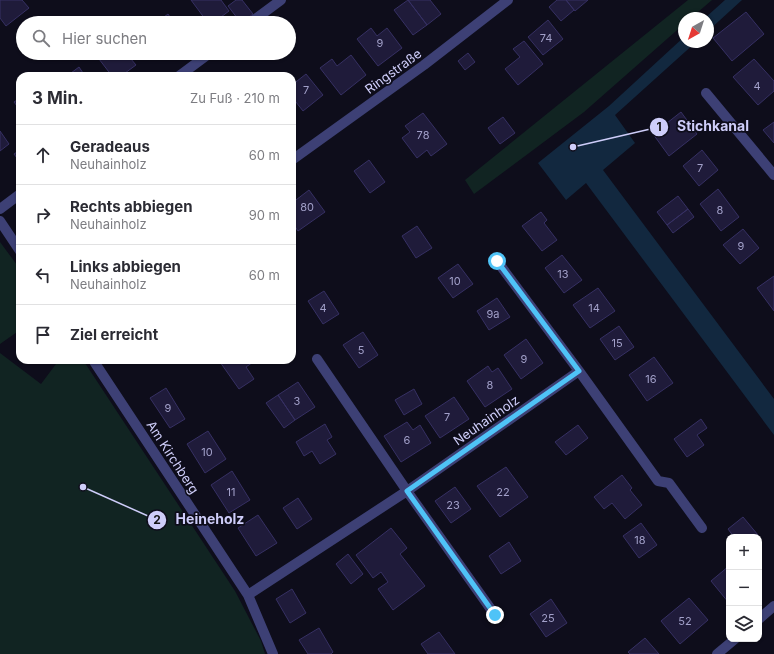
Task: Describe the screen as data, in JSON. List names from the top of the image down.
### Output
{
  "streets": {
    "street": ["Ringstraße", "Neuhainholz", "Am Kirchberg"]
  },
  "crossings": [
    ["Neuhainholz", "Am Kirchberg"]
  ],
  "places": ["Stichkanal", "Heineholz"],
  "house_numbers": [
    "74",
    "9",
    "4",
    "7",
    "78",
    "7",
    "80",
    "8",
    "9",
    "13",
    "10",
    "4",
    "14",
    "9a",
    "15",
    "5",
    "9",
    "16",
    "8",
    "3",
    "9",
    "7",
    "6",
    "10",
    "11",
    "22",
    "23",
    "18",
    "25",
    "52"
  ],
  "north": "bottom left",
  "page": {
    "search": "Hier suchen",
    "heading": ["3 Min.", "Zu Fuß · 210 m"],
    "list": [
      ["Geradeaus", "Neuhainholz", "60 m"],
      ["Rechts abbiegen", "Neuhainholz", "90 m"],
      ["Links abbiegen", "Neuhainholz", "60 m"],
      "Ziel erreicht"
    ],
    "map_buttons": ["+", "−"]
  }
}
